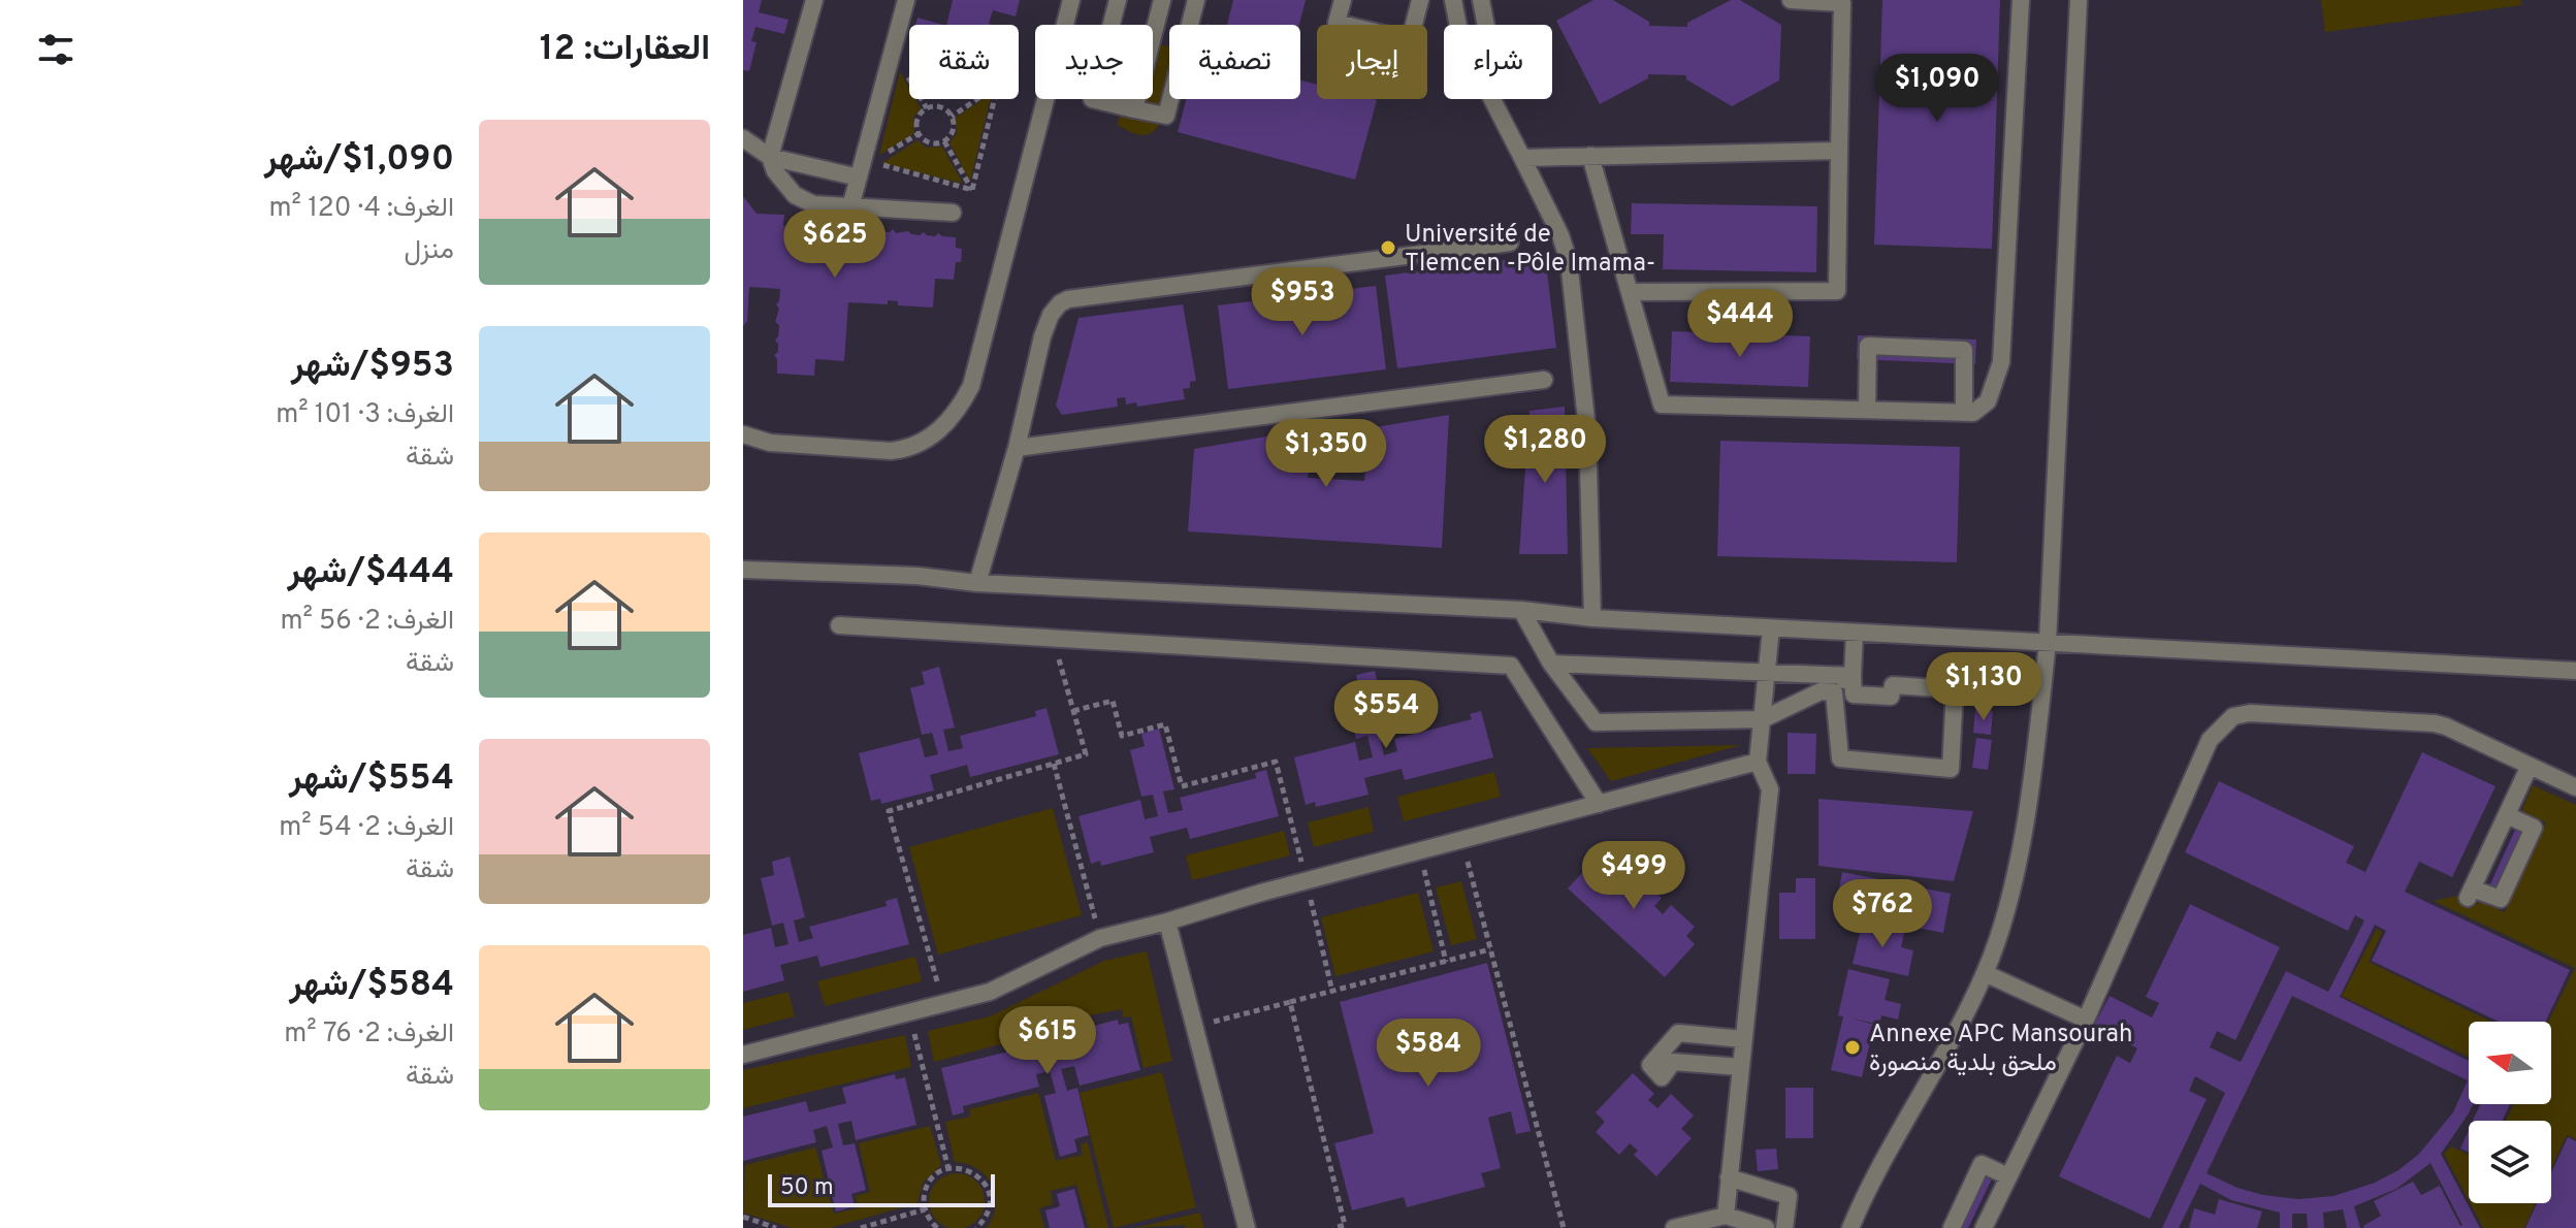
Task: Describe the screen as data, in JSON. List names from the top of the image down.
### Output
{
  "places": ["Université de Tlemcen -Pôle Imama-", "Annexe APC Mansourah ملحق بلدية منصورة"],
  "scale_bar": "50 m",
  "north": "left",
  "page": {
    "heading": "العقارات: 12",
    "chip": [
      "شراء",
      "إيجار",
      "تصفية",
      "جديد",
      "شقة"
    ],
    "price": [
      "$1,090",
      "$625",
      "$953",
      "$444",
      "$1,280",
      "$1,350",
      "$1,130",
      "$554",
      "$499",
      "$762",
      "$615",
      "$584"
    ],
    "list": [
      {
        "name": "$1,090/شهر",
        "note": "الغرف: 4 · 120 m² · منزل"
      },
      {
        "name": "$953/شهر",
        "note": "الغرف: 3 · 101 m² · شقة"
      },
      {
        "name": "$444/شهر",
        "note": "الغرف: 2 · 56 m² · شقة"
      },
      {
        "name": "$554/شهر",
        "note": "الغرف: 2 · 54 m² · شقة"
      },
      {
        "name": "$584/شهر",
        "note": "الغرف: 2 · 76 m² · شقة"
      }
    ],
    "scale": "50 m"
  }
}
